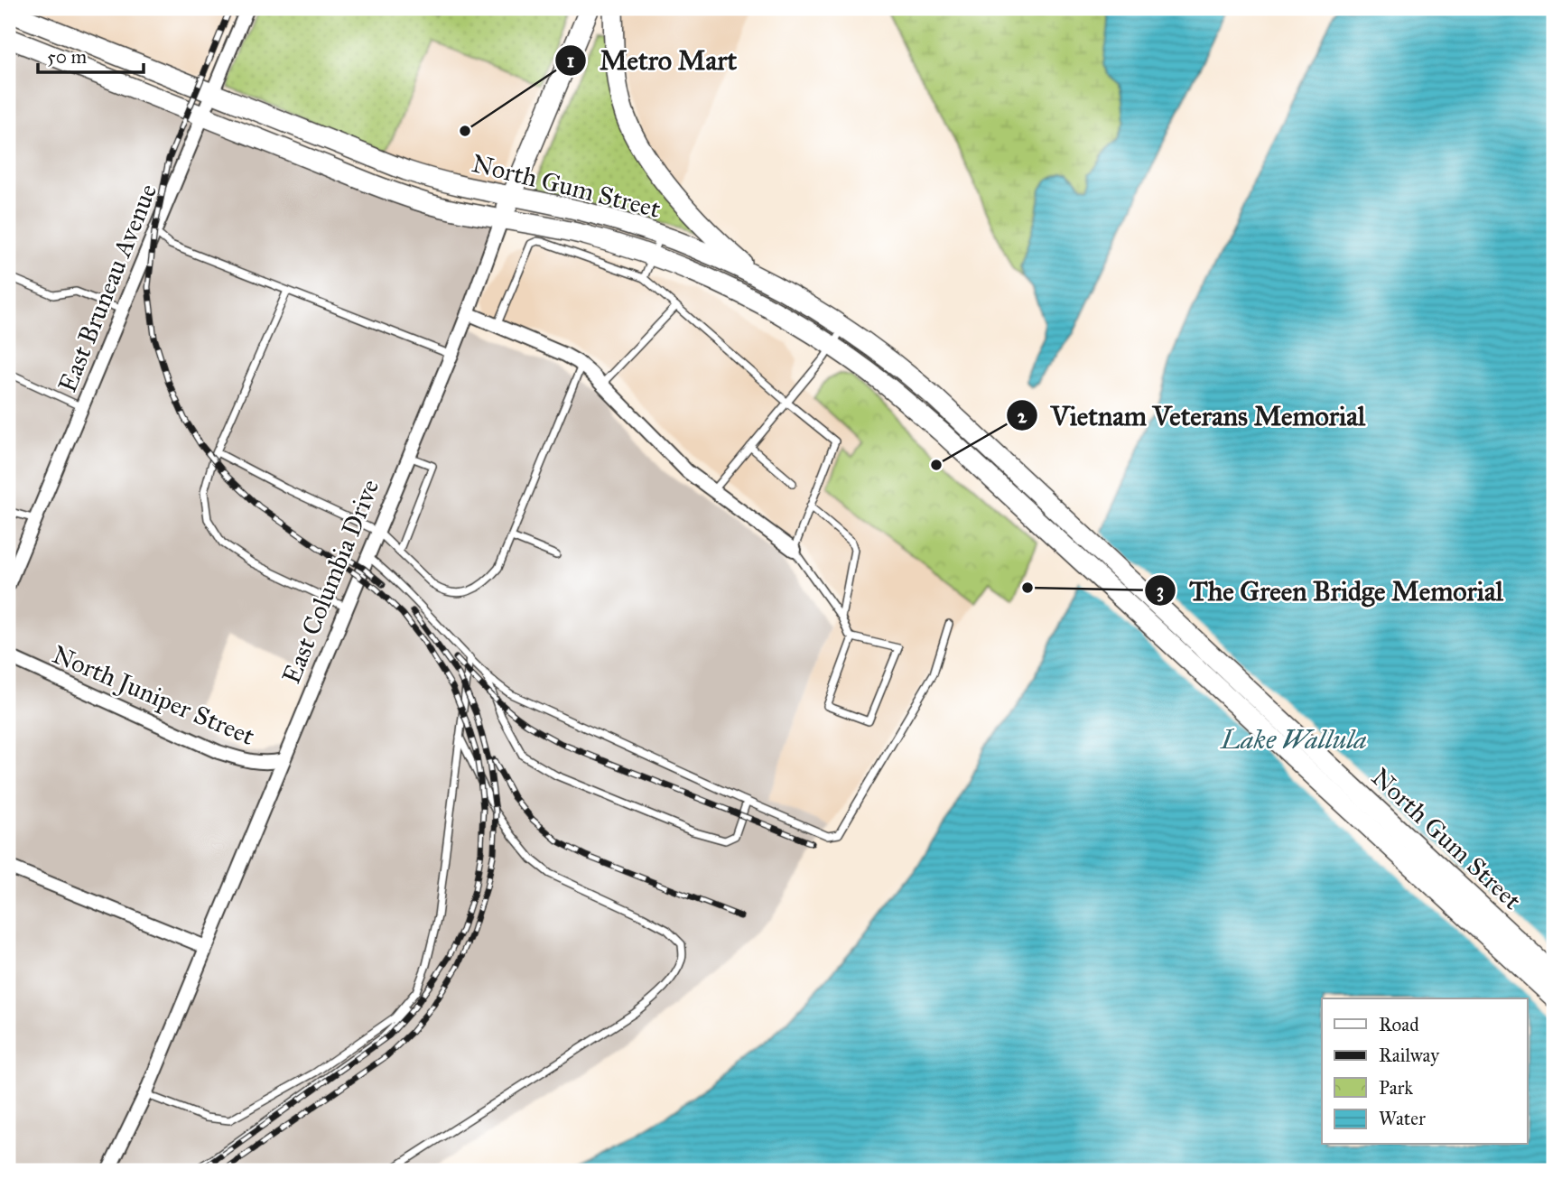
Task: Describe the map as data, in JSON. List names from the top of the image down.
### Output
{
  "streets": {
    "main road": ["North Gum Street", "East Columbia Drive"],
    "street": ["East Bruneau Avenue", "North Juniper Street"]
  },
  "crossings": [
    ["North Gum Street", "East Bruneau Avenue"],
    ["North Gum Street", "East Columbia Drive"],
    ["East Columbia Drive", "North Juniper Street"]
  ],
  "water": ["Lake Wallula"],
  "places": ["Metro Mart", "Vietnam Veterans Memorial", "The Green Bridge Memorial"],
  "legend": [
    "Road",
    "Railway",
    "Park",
    "Water"
  ],
  "scale_bar": "50 m"
}
